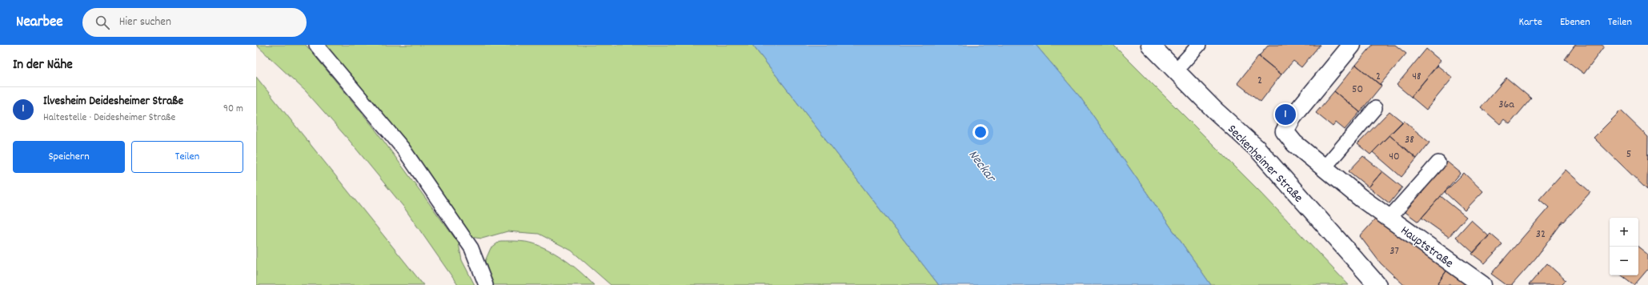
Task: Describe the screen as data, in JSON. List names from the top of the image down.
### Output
{
  "streets": {
    "street": ["Seckenheimer Straße", "Hauptstraße"]
  },
  "water": ["Neckar"],
  "house_numbers": [
    "2",
    "48",
    "2",
    "50",
    "36a",
    "38",
    "5",
    "40",
    "32",
    "37"
  ],
  "page": {
    "header": "Nearbee",
    "search": "Hier suchen",
    "nav": ["Karte", "Ebenen", "Teilen"],
    "heading": "In der Nähe",
    "list": [
      {
        "mark": "1",
        "name": "Ilvesheim Deidesheimer Straße",
        "note": "Haltestelle · Deidesheimer Straße",
        "value": "90 m"
      }
    ],
    "pins": "1",
    "buttons": ["Speichern", "Teilen"],
    "map_buttons": ["+", "−"]
  }
}
